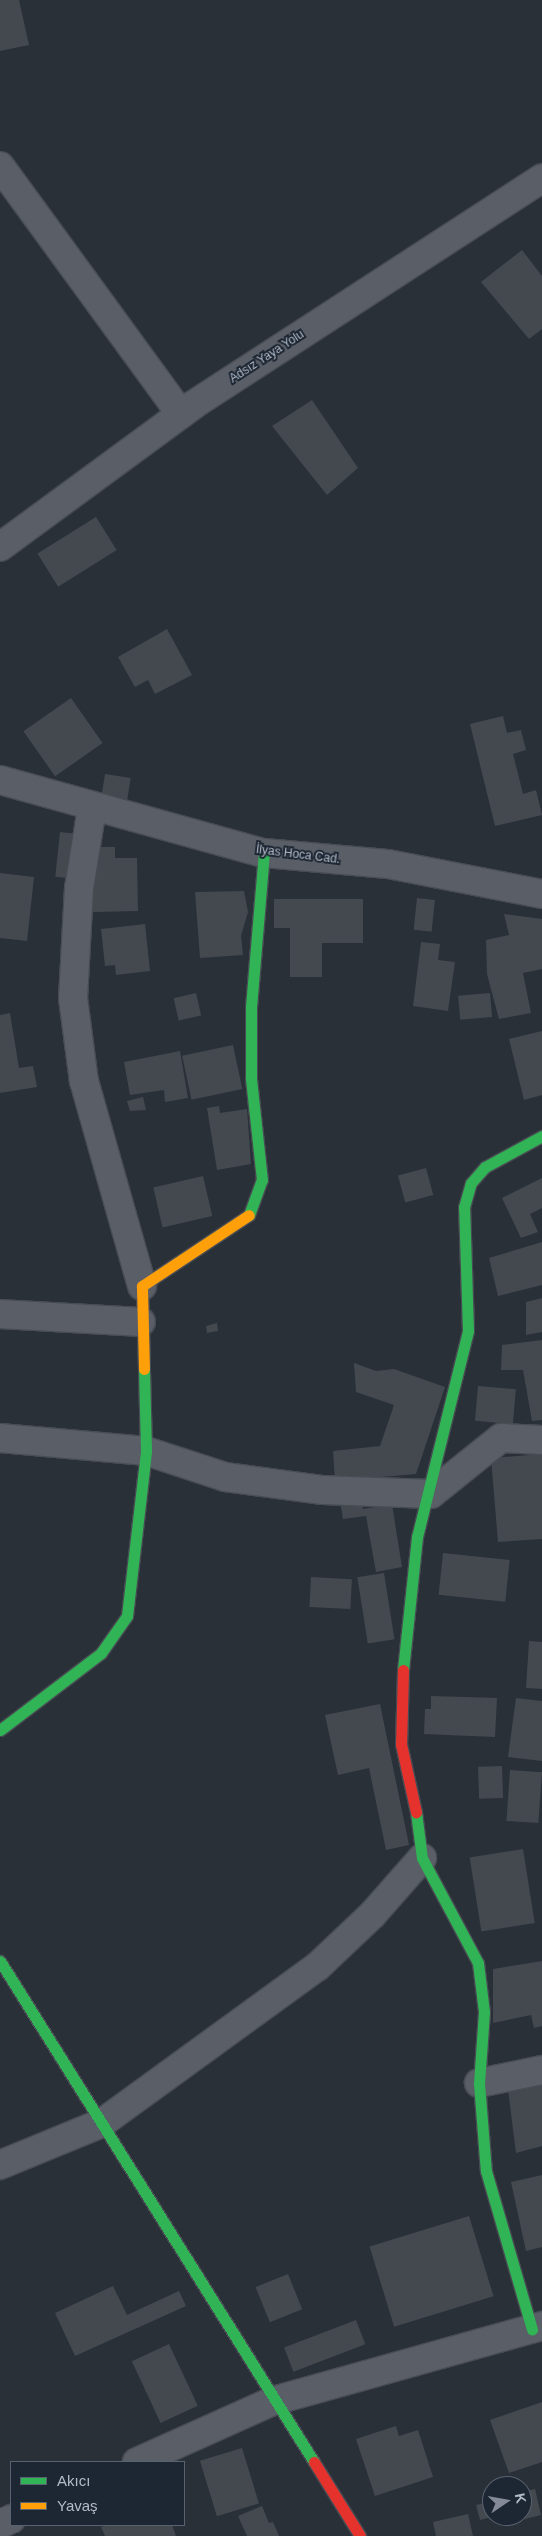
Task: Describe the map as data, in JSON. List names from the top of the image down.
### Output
{
  "streets": {
    "street": ["Adsız Yaya Yolu", "İlyas Hoca Cad."]
  },
  "legend": ["Akıcı", "Yavaş"],
  "north": "right"
}
